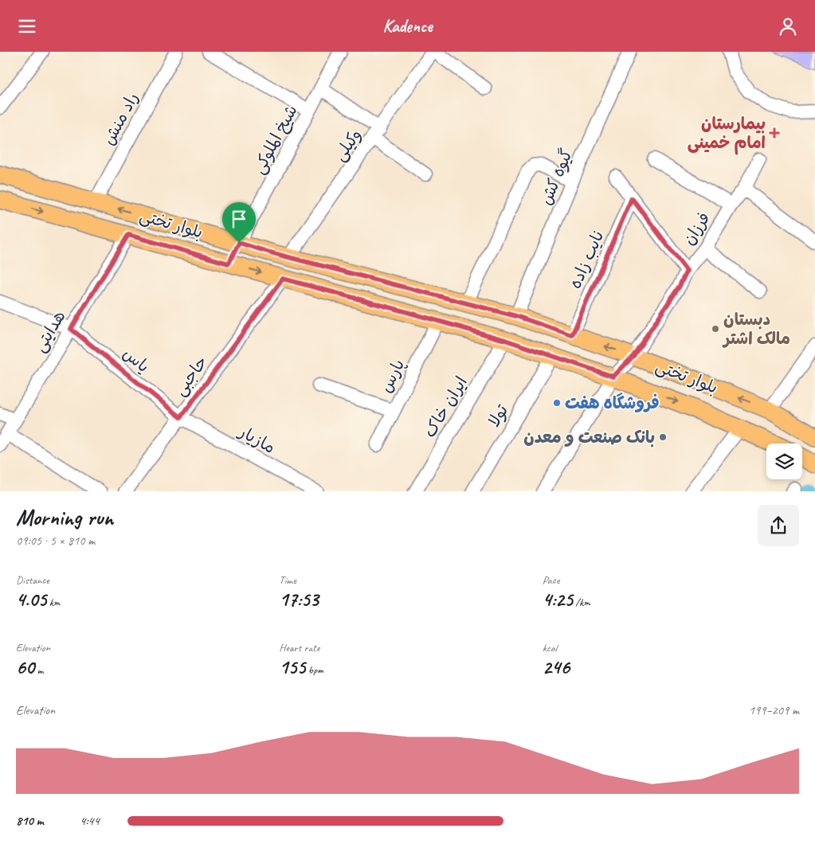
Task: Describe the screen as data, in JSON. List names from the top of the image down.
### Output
{
  "streets": {
    "main road": ["بلوار تختی"],
    "street": [
      "راد منش",
      "شیخ الملوکی",
      "وکیلی",
      "گیوه کش",
      "فرزان",
      "نایب زاده",
      "هدایتی",
      "یاس",
      "حاجبی",
      "پارس",
      "ایران خاک",
      "تولا",
      "مازیار"
    ]
  },
  "crossings": [
    ["راد منش", "بلوار تختی"],
    ["شیخ الملوکی", "بلوار تختی"],
    ["وکیلی", "بلوار تختی"],
    ["گیوه کش", "بلوار تختی"],
    ["بلوار تختی", "فرزان"],
    ["بلوار تختی", "نایب زاده"],
    ["بلوار تختی", "هدایتی"],
    ["بلوار تختی", "حاجبی"],
    ["بلوار تختی", "پارس"],
    ["بلوار تختی", "ایران خاک"],
    ["بلوار تختی", "تولا"],
    ["هدایتی", "یاس"],
    ["یاس", "حاجبی"],
    ["یاس", "مازیار"],
    ["حاجبی", "مازیار"]
  ],
  "places": {
    "health": ["بیمارستان امام خمینی"],
    "other": ["دبستان مالک اشتر", "فروشگاه هفت", "بانک صنعت و معدن"]
  },
  "page": {
    "header": "Kadence",
    "heading": ["Morning run", "09:05 · 5 × 810 m"],
    "stats": [
      ["Distance", "4.05 km"],
      ["Time", "17:53"],
      ["Pace", "4:25 /km"],
      ["Elevation", "60 m"],
      ["Heart rate", "155 bpm"],
      ["kcal", "246"]
    ],
    "chart": ["Elevation", "199–209 m"],
    "list": [
      {
        "name": "810 m",
        "note": "4:44"
      }
    ]
  }
}
